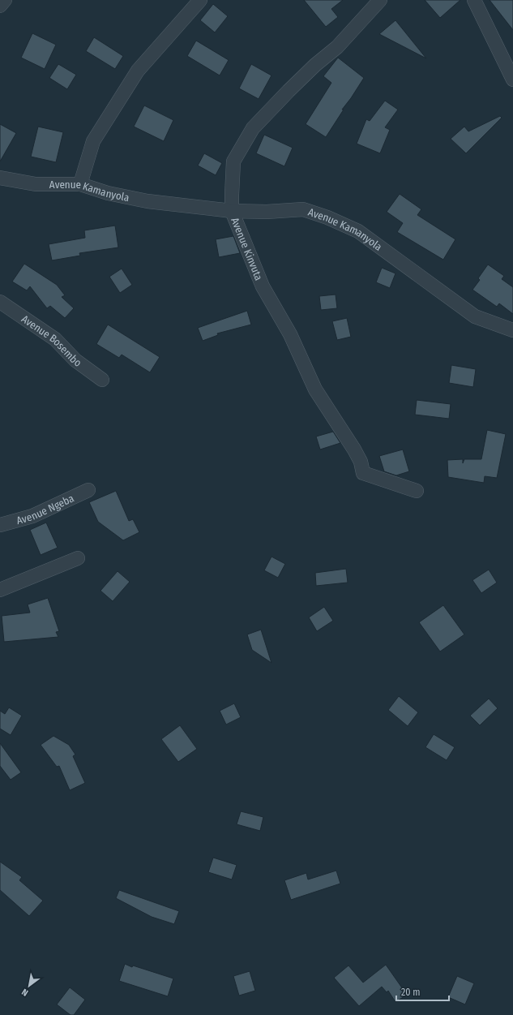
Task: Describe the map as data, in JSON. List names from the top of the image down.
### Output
{
  "streets": {
    "street": [
      "Avenue Kamanyola",
      "Avenue Kinvuta",
      "Avenue Bosembo",
      "Avenue Ngeba"
    ]
  },
  "crossings": [
    ["Avenue Kamanyola", "Avenue Kinvuta"]
  ],
  "scale_bar": "20 m",
  "north": "bottom left"
}
